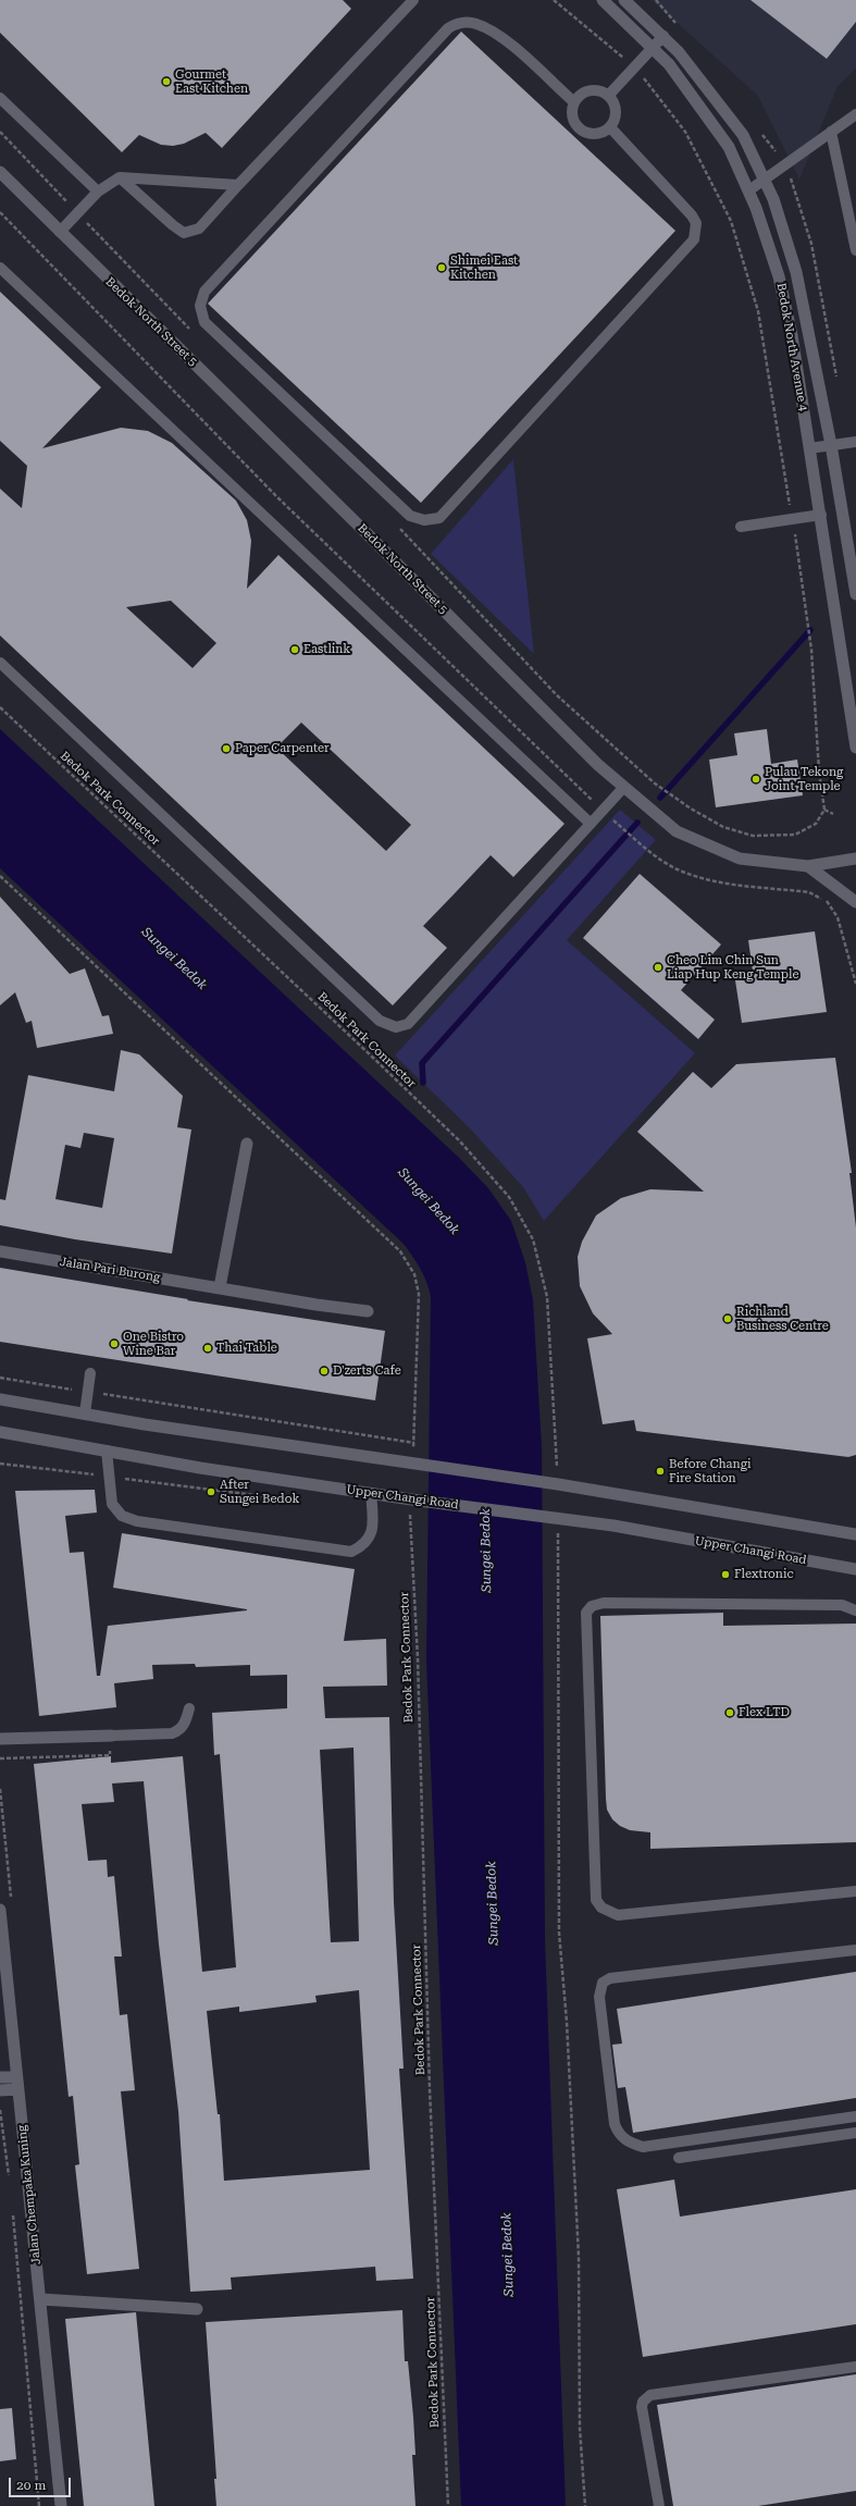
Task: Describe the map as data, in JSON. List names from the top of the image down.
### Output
{
  "streets": {
    "street": [
      "Bedok North Street 5",
      "Bedok North Avenue 4",
      "Jalan Pari Burong",
      "Upper Changi Road",
      "Jalan Chempaka Kuning"
    ],
    "path": ["Bedok Park Connector"]
  },
  "water": ["Sungei Bedok"],
  "places": [
    "Gourmet East Kitchen",
    "Shimei East Kitchen",
    "Eastlink",
    "Paper Carpenter",
    "Pulau Tekong Joint Temple",
    "Cheo Lim Chin Sun Liap Hup Keng Temple",
    "Richland Business Centre",
    "One Bistro Wine Bar",
    "Thai Table",
    "D'zerts Cafe",
    "Before Changi Fire Station",
    "After Sungei Bedok",
    "Flextronic",
    "Flex LTD"
  ],
  "scale_bar": "20 m"
}
